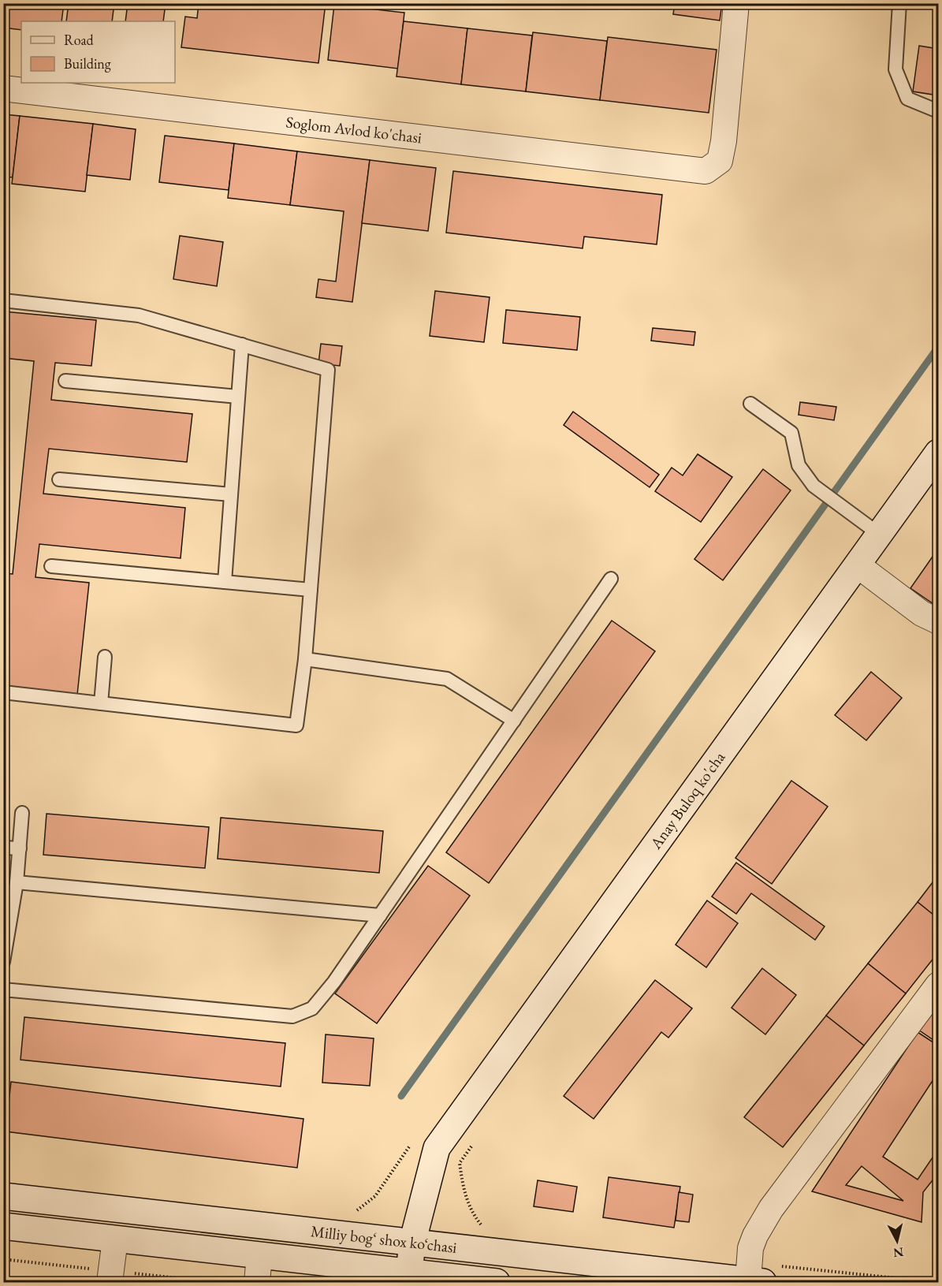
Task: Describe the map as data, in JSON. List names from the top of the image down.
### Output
{
  "streets": {
    "main road": ["Anay Buloq ko'cha", "Milliy bog‘ shox ko‘chasi"],
    "street": ["Soglom Avlod ko'chasi"]
  },
  "legend": ["Road", "Building"],
  "north": "bottom"
}
